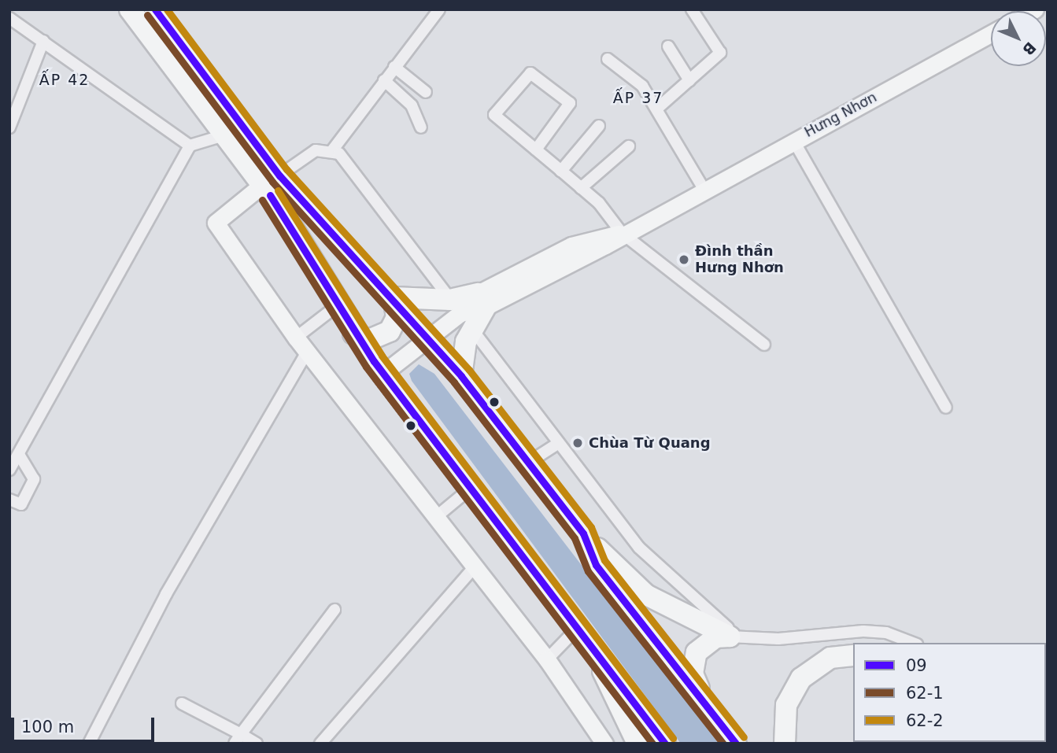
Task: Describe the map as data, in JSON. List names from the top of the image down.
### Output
{
  "streets": {
    "street": ["Hưng Nhơn"]
  },
  "districts": ["ẤP 42", "ẤP 37"],
  "places": ["Đình thần Hưng Nhơn", "Chùa Từ Quang"],
  "lines": ["transit line 09", "transit line 62-2", "transit line 62-1"],
  "legend": ["09", "62-1", "62-2"],
  "scale_bar": "100 m",
  "north": "bottom right"
}
